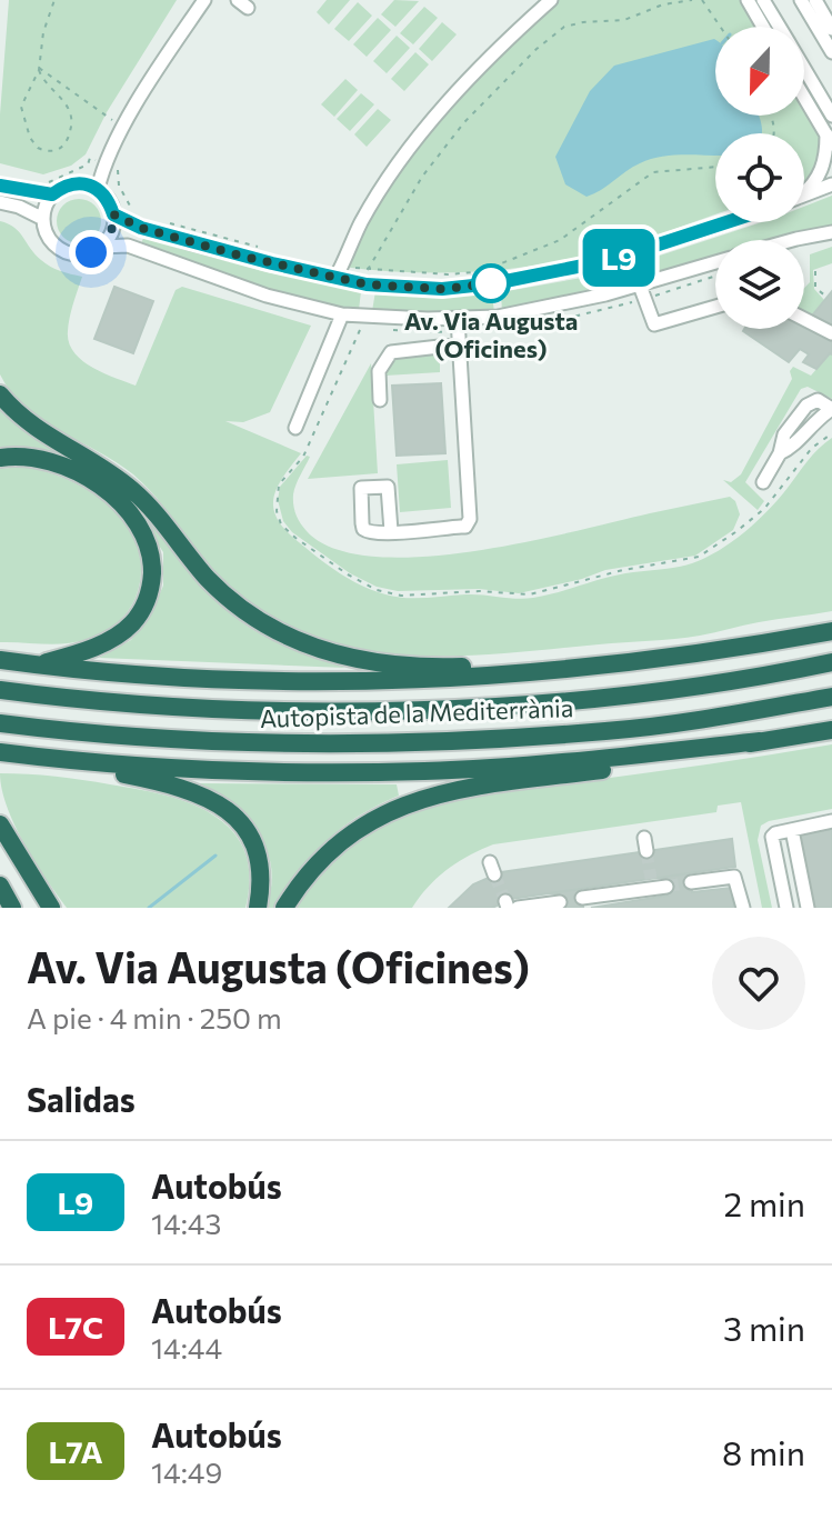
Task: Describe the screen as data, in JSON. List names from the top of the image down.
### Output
{
  "streets": {
    "highway": ["Autopista de la Mediterrània"]
  },
  "places": ["Av. Via Augusta (Oficines)"],
  "lines": ["bus line L9"],
  "north": "bottom",
  "page": {
    "on_map": "L9",
    "heading": [
      ["Av. Via Augusta (Oficines)", "A pie · 4 min · 250 m"],
      "Salidas"
    ],
    "list": [
      {
        "mark": "L9",
        "name": "Autobús",
        "note": "14:43",
        "value": "2 min"
      },
      {
        "mark": "L7C",
        "name": "Autobús",
        "note": "14:44",
        "value": "3 min"
      },
      {
        "mark": "L7A",
        "name": "Autobús",
        "note": "14:49",
        "value": "8 min"
      }
    ]
  }
}
